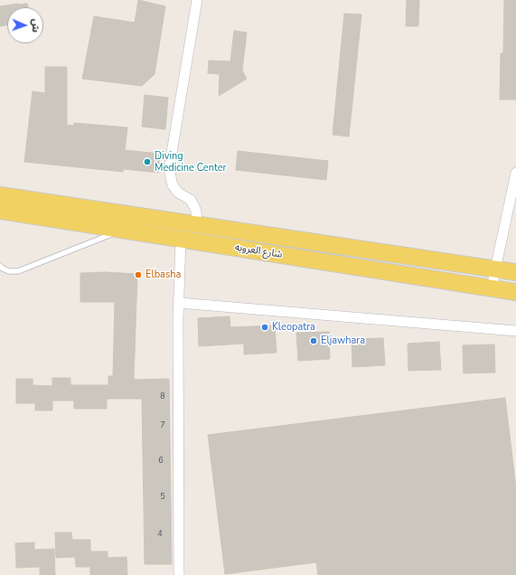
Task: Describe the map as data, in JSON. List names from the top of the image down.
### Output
{
  "streets": {
    "main road": ["شارع العروبه"]
  },
  "places": [
    "Diving Medicine Center",
    "Elbasha",
    "Kleopatra",
    "Eljawhara"
  ],
  "house_numbers": [
    "8",
    "7",
    "6",
    "5",
    "4"
  ],
  "north": "right"
}
